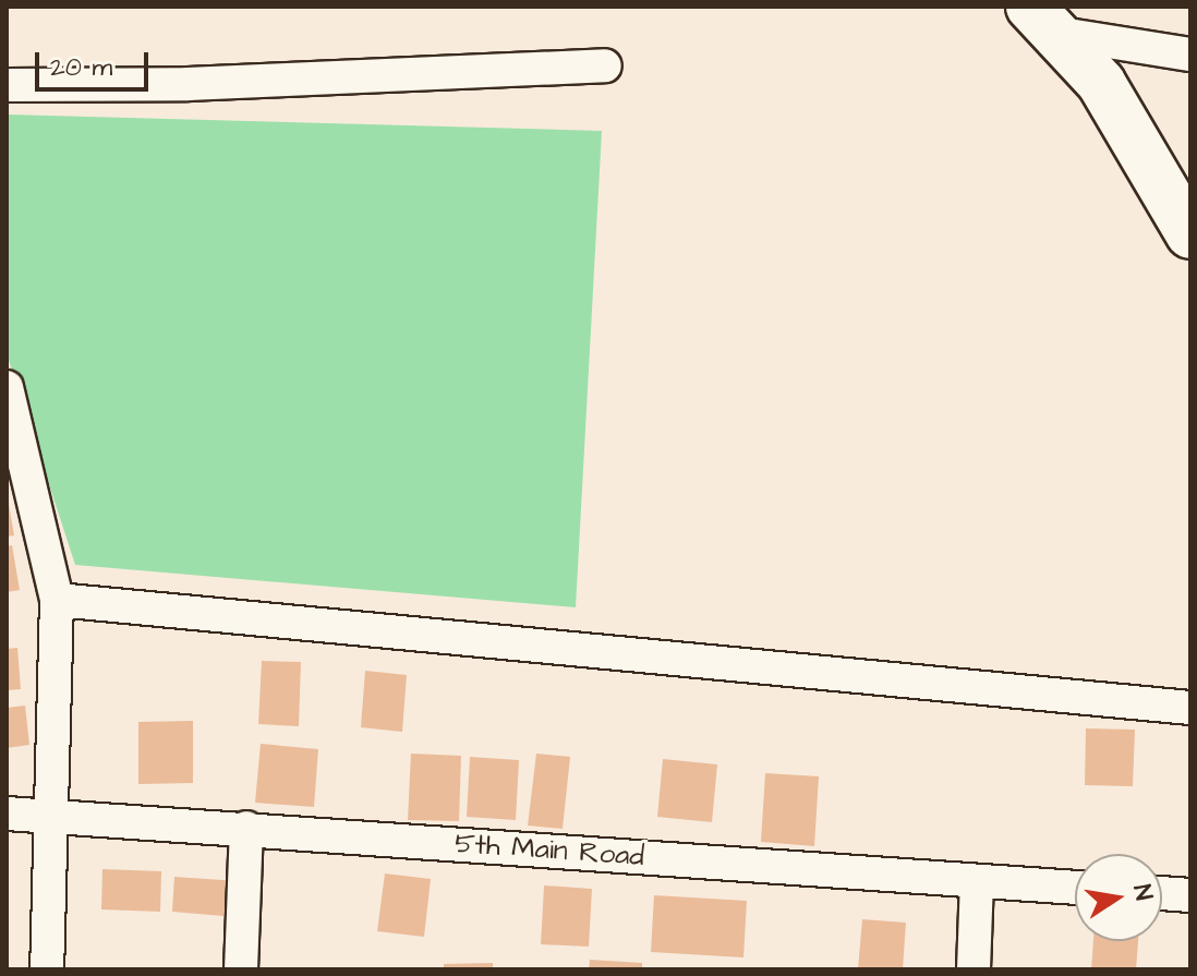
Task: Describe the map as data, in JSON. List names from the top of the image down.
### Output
{
  "streets": {
    "street": ["5th Main Road"]
  },
  "scale_bar": "20 m",
  "north": "right"
}
